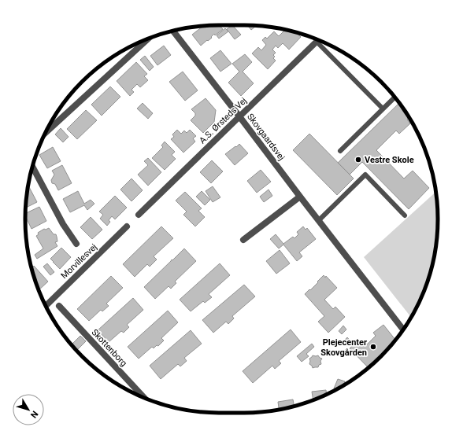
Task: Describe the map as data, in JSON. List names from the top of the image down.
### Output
{
  "streets": {
    "street": [
      "A.S. Ørsteds Vej",
      "Skovgaardsvej",
      "Morvillesvej",
      "Skottenborg"
    ]
  },
  "crossings": [
    ["A.S. Ørsteds Vej", "Skovgaardsvej"]
  ],
  "places": ["Vestre Skole", "Plejecenter Skovgården"],
  "north": "bottom right"
}
